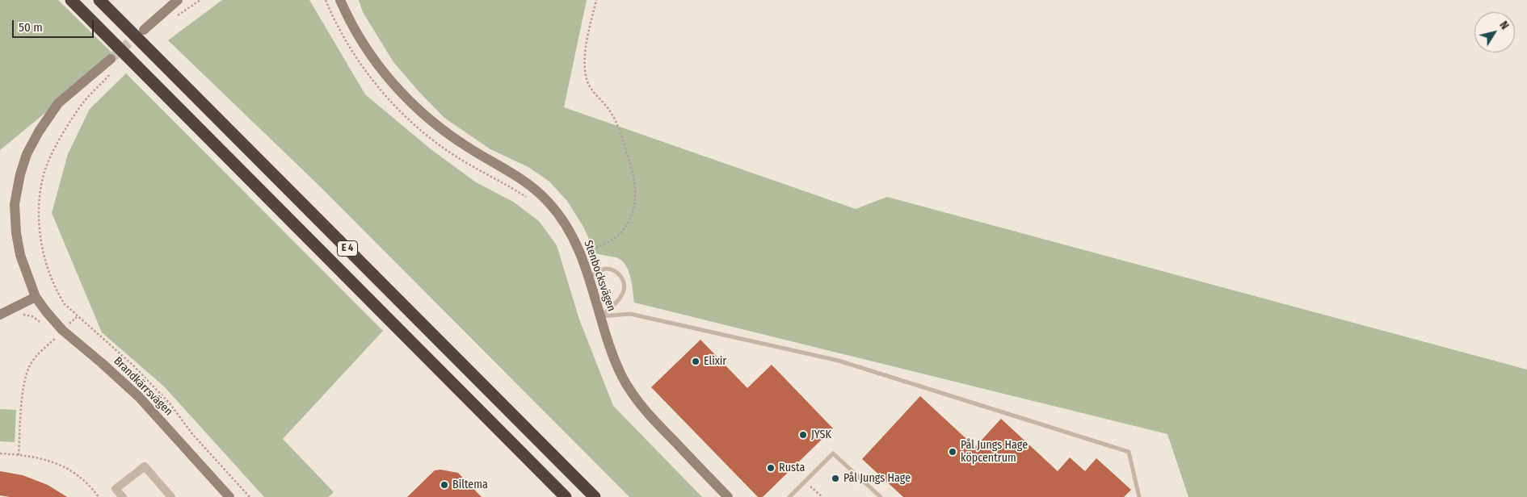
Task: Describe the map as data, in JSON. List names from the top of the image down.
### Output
{
  "streets": {
    "highway": ["E 4"],
    "street": ["Stenbocksvägen", "Brandkärrsvägen"]
  },
  "places": [
    "Elixir",
    "JYSK",
    "Pål Jungs Hage köpcentrum",
    "Rusta",
    "Pål Jungs Hage",
    "Biltema"
  ],
  "scale_bar": "50 m",
  "north": "top right"
}
